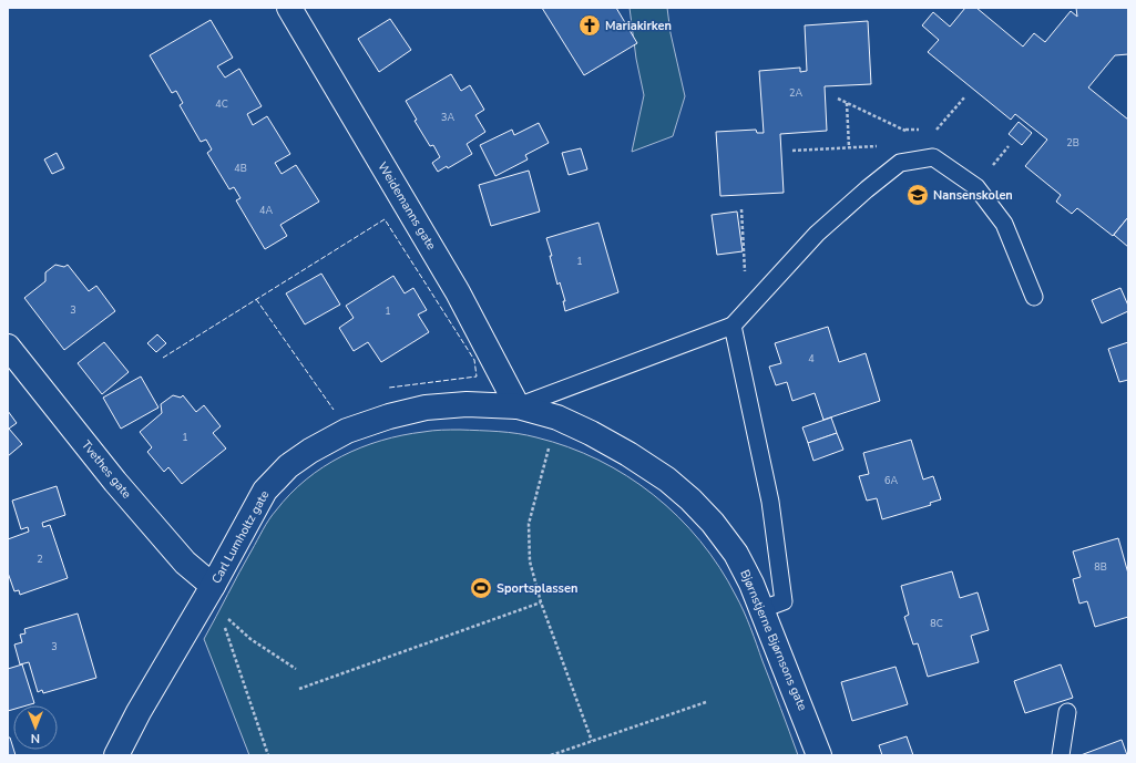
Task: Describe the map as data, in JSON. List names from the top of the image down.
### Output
{
  "streets": {
    "street": [
      "Weidemanns gate",
      "Tvethes gate",
      "Carl Lumholtz gate",
      "Bjørnstjerne Bjørnsons gate"
    ]
  },
  "crossings": [
    ["Weidemanns gate", "Carl Lumholtz gate"],
    ["Weidemanns gate", "Bjørnstjerne Bjørnsons gate"],
    ["Tvethes gate", "Carl Lumholtz gate"],
    ["Carl Lumholtz gate", "Bjørnstjerne Bjørnsons gate"]
  ],
  "places": {
    "church": ["Mariakirken"],
    "school or university": ["Nansenskolen"],
    "sports": ["Sportsplassen"]
  },
  "house_numbers": [
    "2A",
    "4C",
    "3A",
    "2B",
    "4B",
    "4A",
    "1",
    "3",
    "1",
    "4",
    "1",
    "6A",
    "2",
    "8B",
    "8C",
    "3"
  ],
  "north": "bottom"
}
